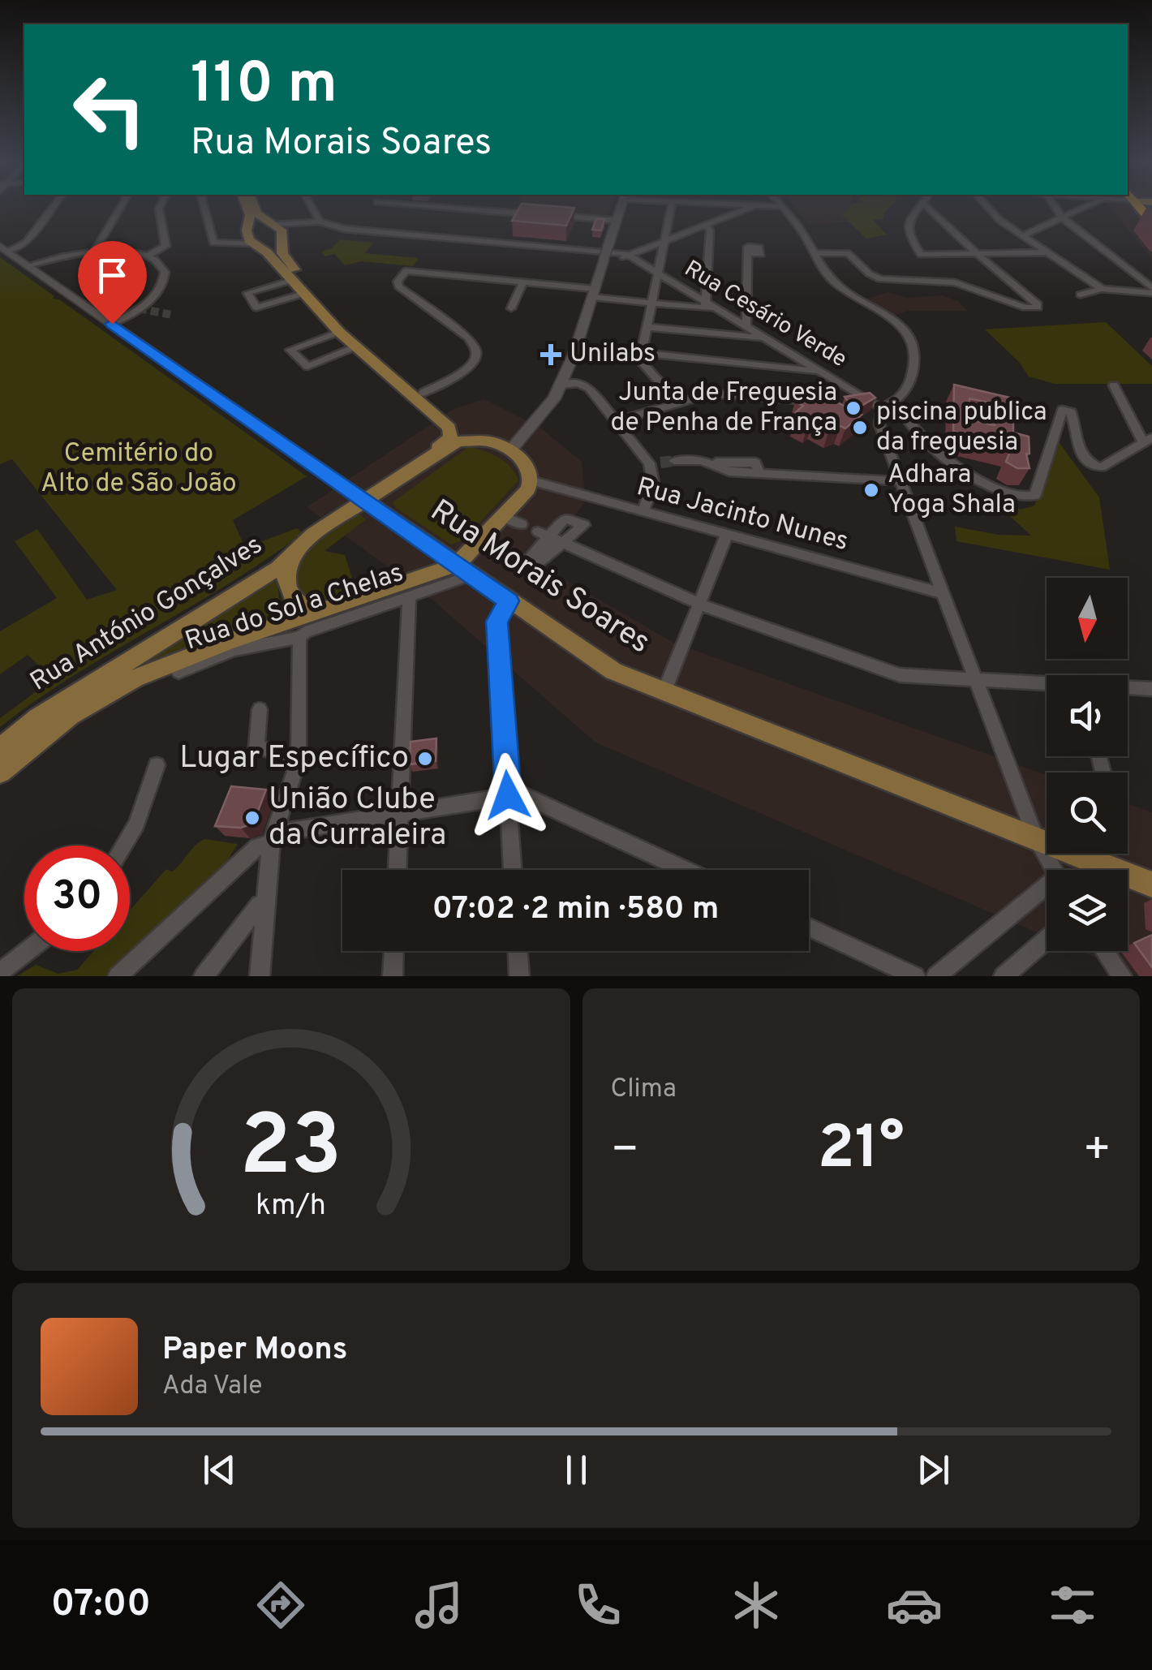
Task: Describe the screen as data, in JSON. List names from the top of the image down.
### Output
{
  "streets": {
    "main road": ["Rua Morais Soares", "Rua António Gonçalves"],
    "street": ["Rua Cesário Verde", "Rua Jacinto Nunes", "Rua do Sol a Chelas"]
  },
  "crossings": [
    ["Rua Morais Soares", "Rua do Sol a Chelas"],
    ["Rua Morais Soares", "Rua António Gonçalves"],
    ["Rua do Sol a Chelas", "Rua António Gonçalves"]
  ],
  "parks": ["Cemitério do Alto de São João"],
  "places": {
    "health": ["Unilabs"],
    "other": [
      "Junta de Freguesia de Penha de França",
      "piscina publica da freguesia",
      "Adhara Yoga Shala",
      "Lugar Específico",
      "União Clube da Curraleira"
    ]
  },
  "north": "bottom",
  "page": {
    "turn": ["110 m", "Rua Morais Soares"],
    "limit": "30",
    "trip": "07:02 · 2 min · 580 m",
    "tile": "Clima",
    "heat": ["−", "21°", "+"],
    "song": ["Paper Moons", "Ada Vale"],
    "tabs": "07:00",
    "gauge": ["23", "km/h"]
  }
}
